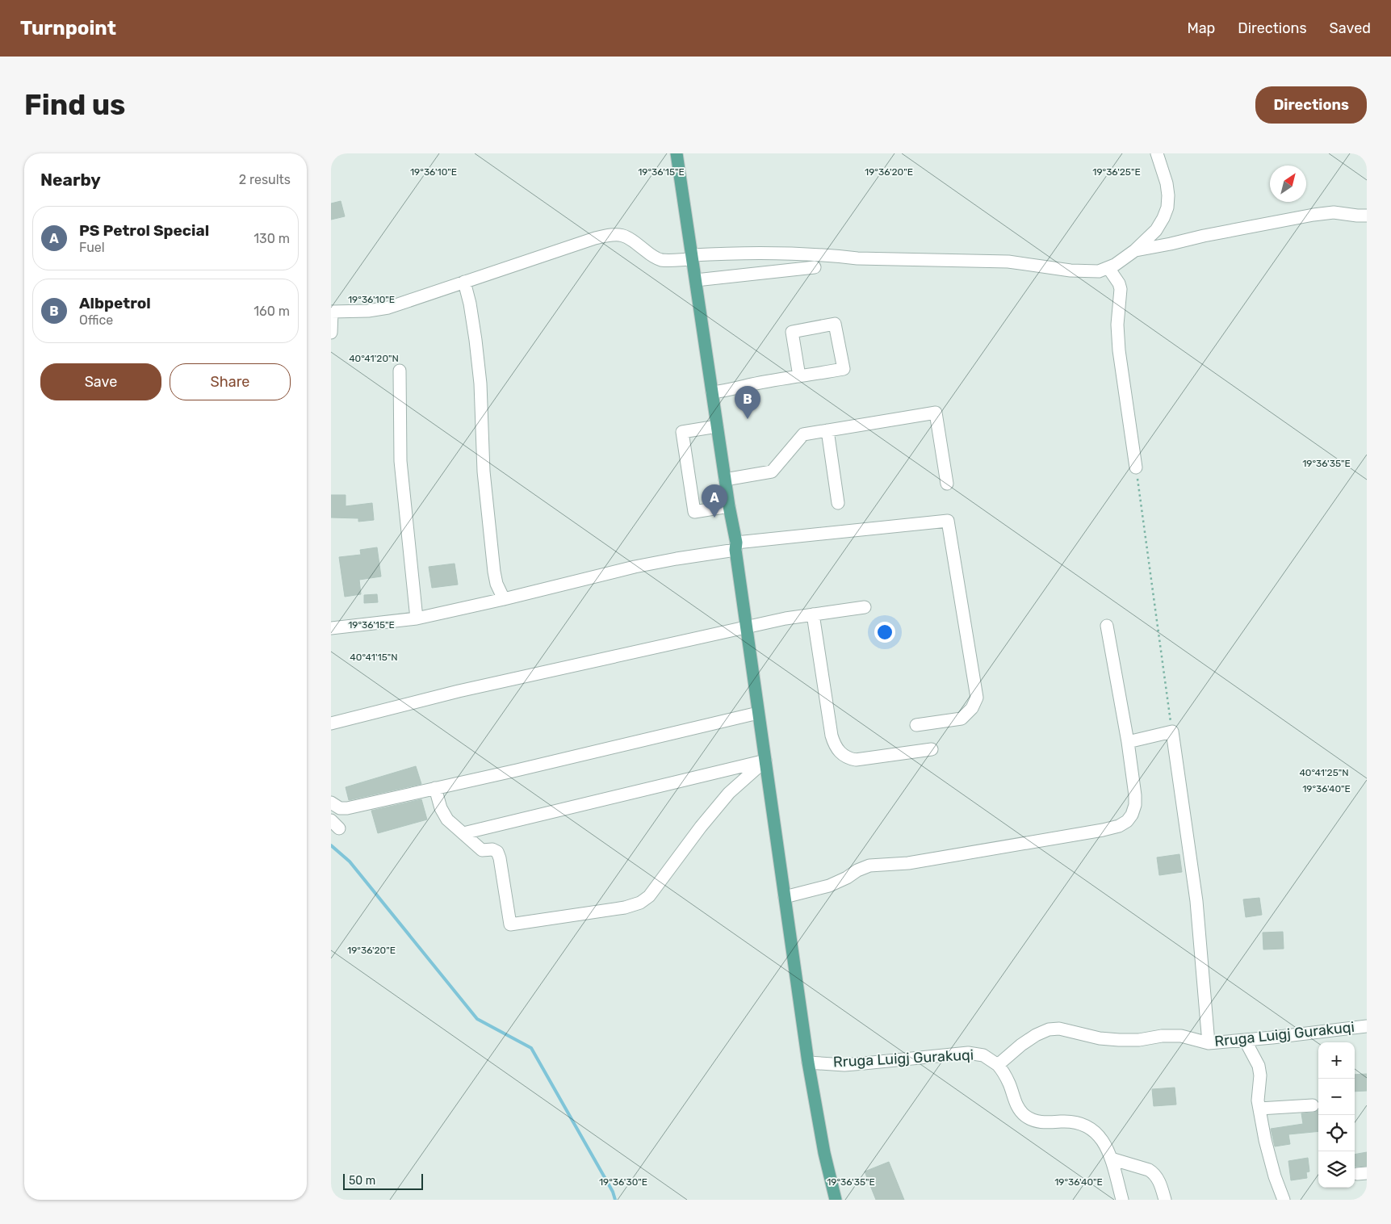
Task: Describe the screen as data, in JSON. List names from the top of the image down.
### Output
{
  "streets": {
    "street": ["Rruga Luigj Gurakuqi"]
  },
  "scale_bar": "50 m",
  "north": "top right",
  "page": {
    "header": "Turnpoint",
    "nav": ["Map", "Directions", "Saved"],
    "buttons": [
      "Directions",
      ["Save", "Share"]
    ],
    "title": "Find us",
    "heading": ["Nearby", "2 results"],
    "list": [
      {
        "mark": "A",
        "name": "PS Petrol Special",
        "note": "Fuel",
        "value": "130 m"
      },
      {
        "mark": "B",
        "name": "Albpetrol",
        "note": "Office",
        "value": "160 m"
      }
    ],
    "pins": ["B", "A"],
    "map_buttons": ["+", "−"],
    "scale": "50 m"
  },
  "coordinates": [
    "19°36'10\"E",
    "19°36'15\"E",
    "19°36'20\"E",
    "19°36'25\"E",
    "40°41'20\"N",
    "19°36'35\"E",
    "40°41'15\"N",
    "40°41'25\"N",
    "19°36'40\"E",
    "19°36'30\"E"
  ]
}
